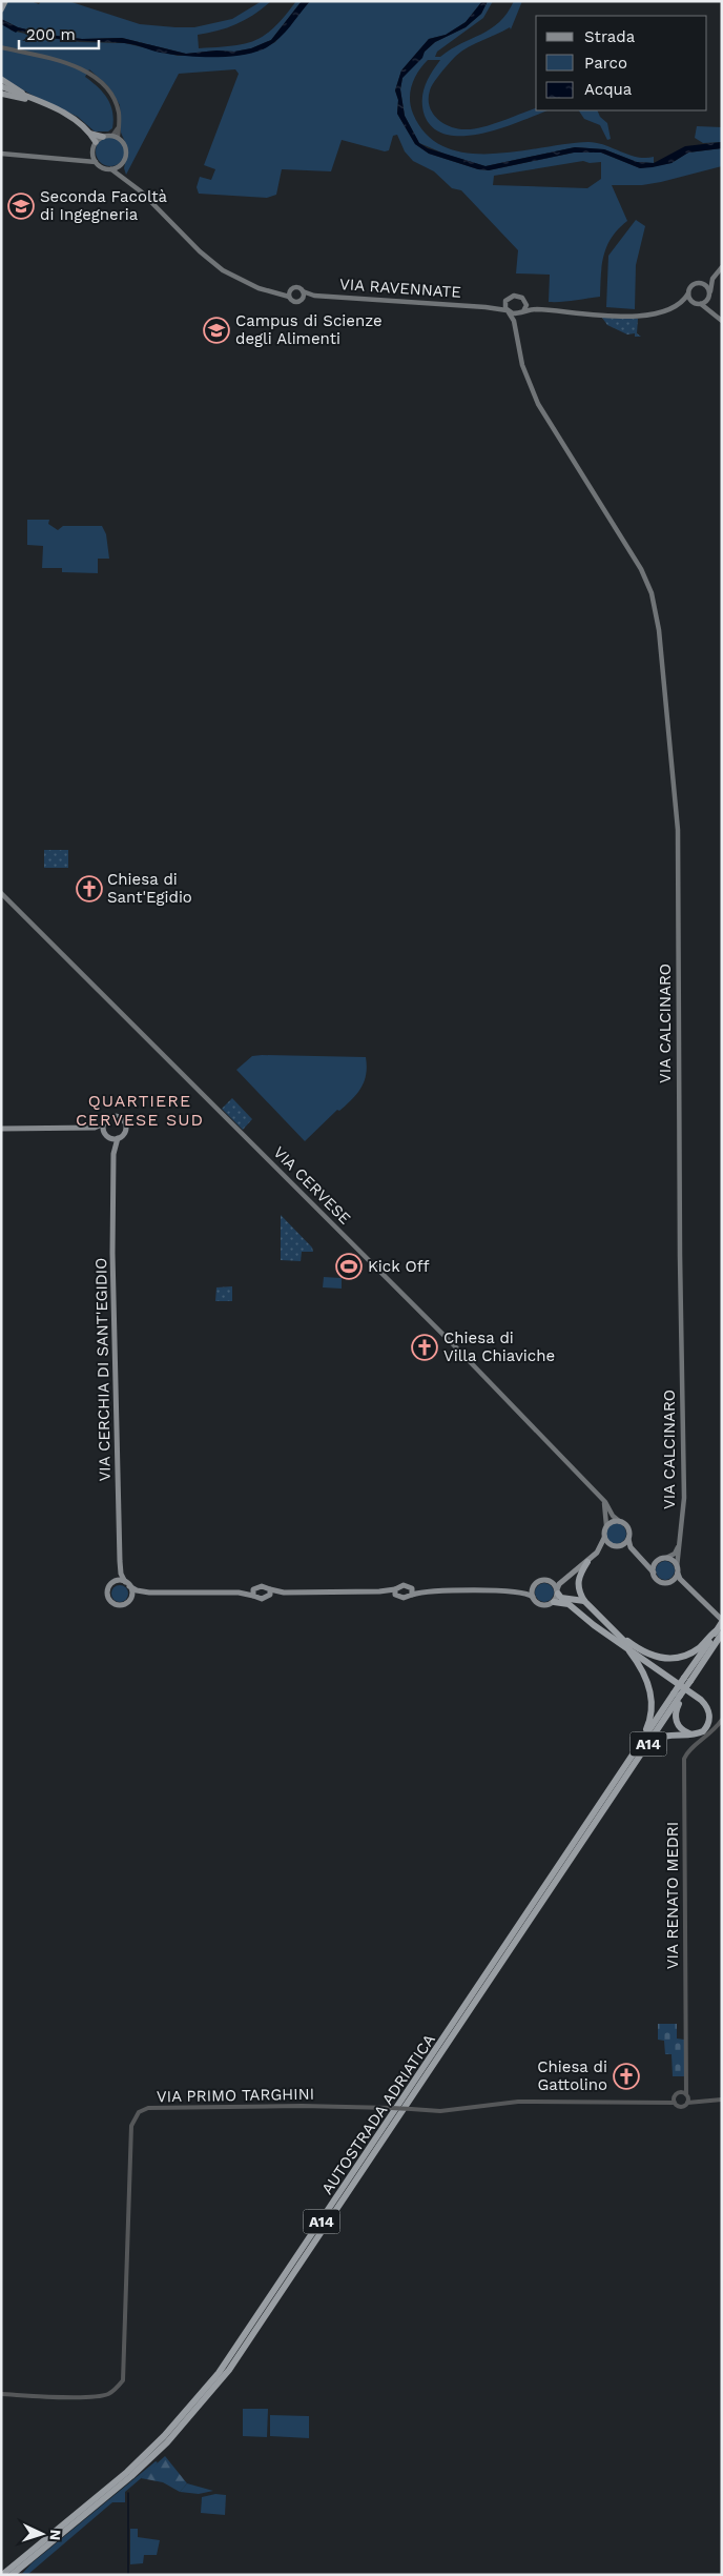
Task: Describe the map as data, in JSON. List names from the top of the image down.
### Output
{
  "streets": {
    "highway": ["A14", "AUTOSTRADA ADRIATICA"],
    "main road": [
      "VIA RAVENNATE",
      "VIA CALCINARO",
      "VIA CERVESE",
      "VIA CERCHIA DI SANT'EGIDIO"
    ],
    "street": ["VIA RENATO MEDRI", "VIA PRIMO TARGHINI"]
  },
  "crossings": [
    ["VIA RAVENNATE", "VIA CALCINARO"],
    ["VIA RENATO MEDRI", "VIA PRIMO TARGHINI"]
  ],
  "districts": ["QUARTIERE CERVESE SUD"],
  "places": {
    "school or university": ["Seconda Facoltà di Ingegneria", "Campus di Scienze degli Alimenti"],
    "church": ["Chiesa di Sant'Egidio", "Chiesa di Villa Chiaviche", "Chiesa di Gattolino"],
    "sports": ["Kick Off"]
  },
  "legend": ["Strada", "Parco", "Acqua"],
  "scale_bar": "200 m",
  "north": "right"
}
